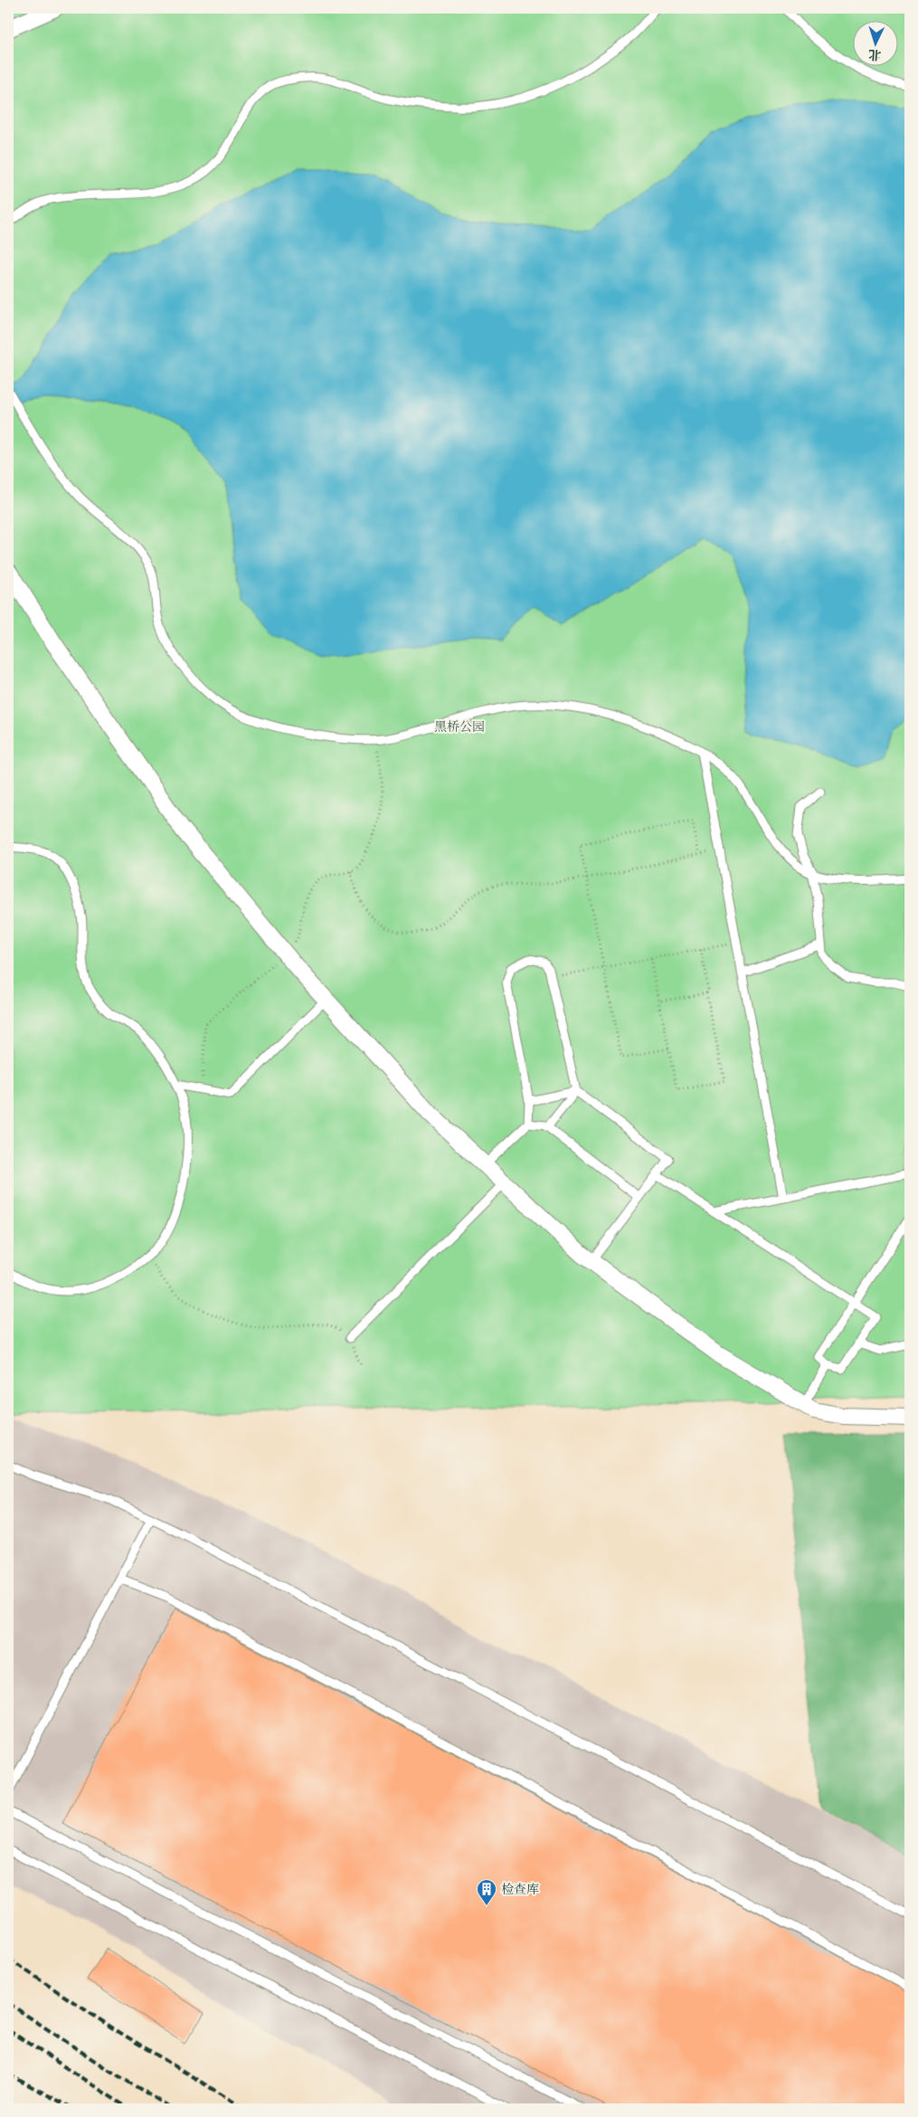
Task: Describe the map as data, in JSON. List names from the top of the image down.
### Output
{
  "parks": ["黑桥公园"],
  "places": {
    "building": ["检查库"]
  },
  "north": "bottom"
}
